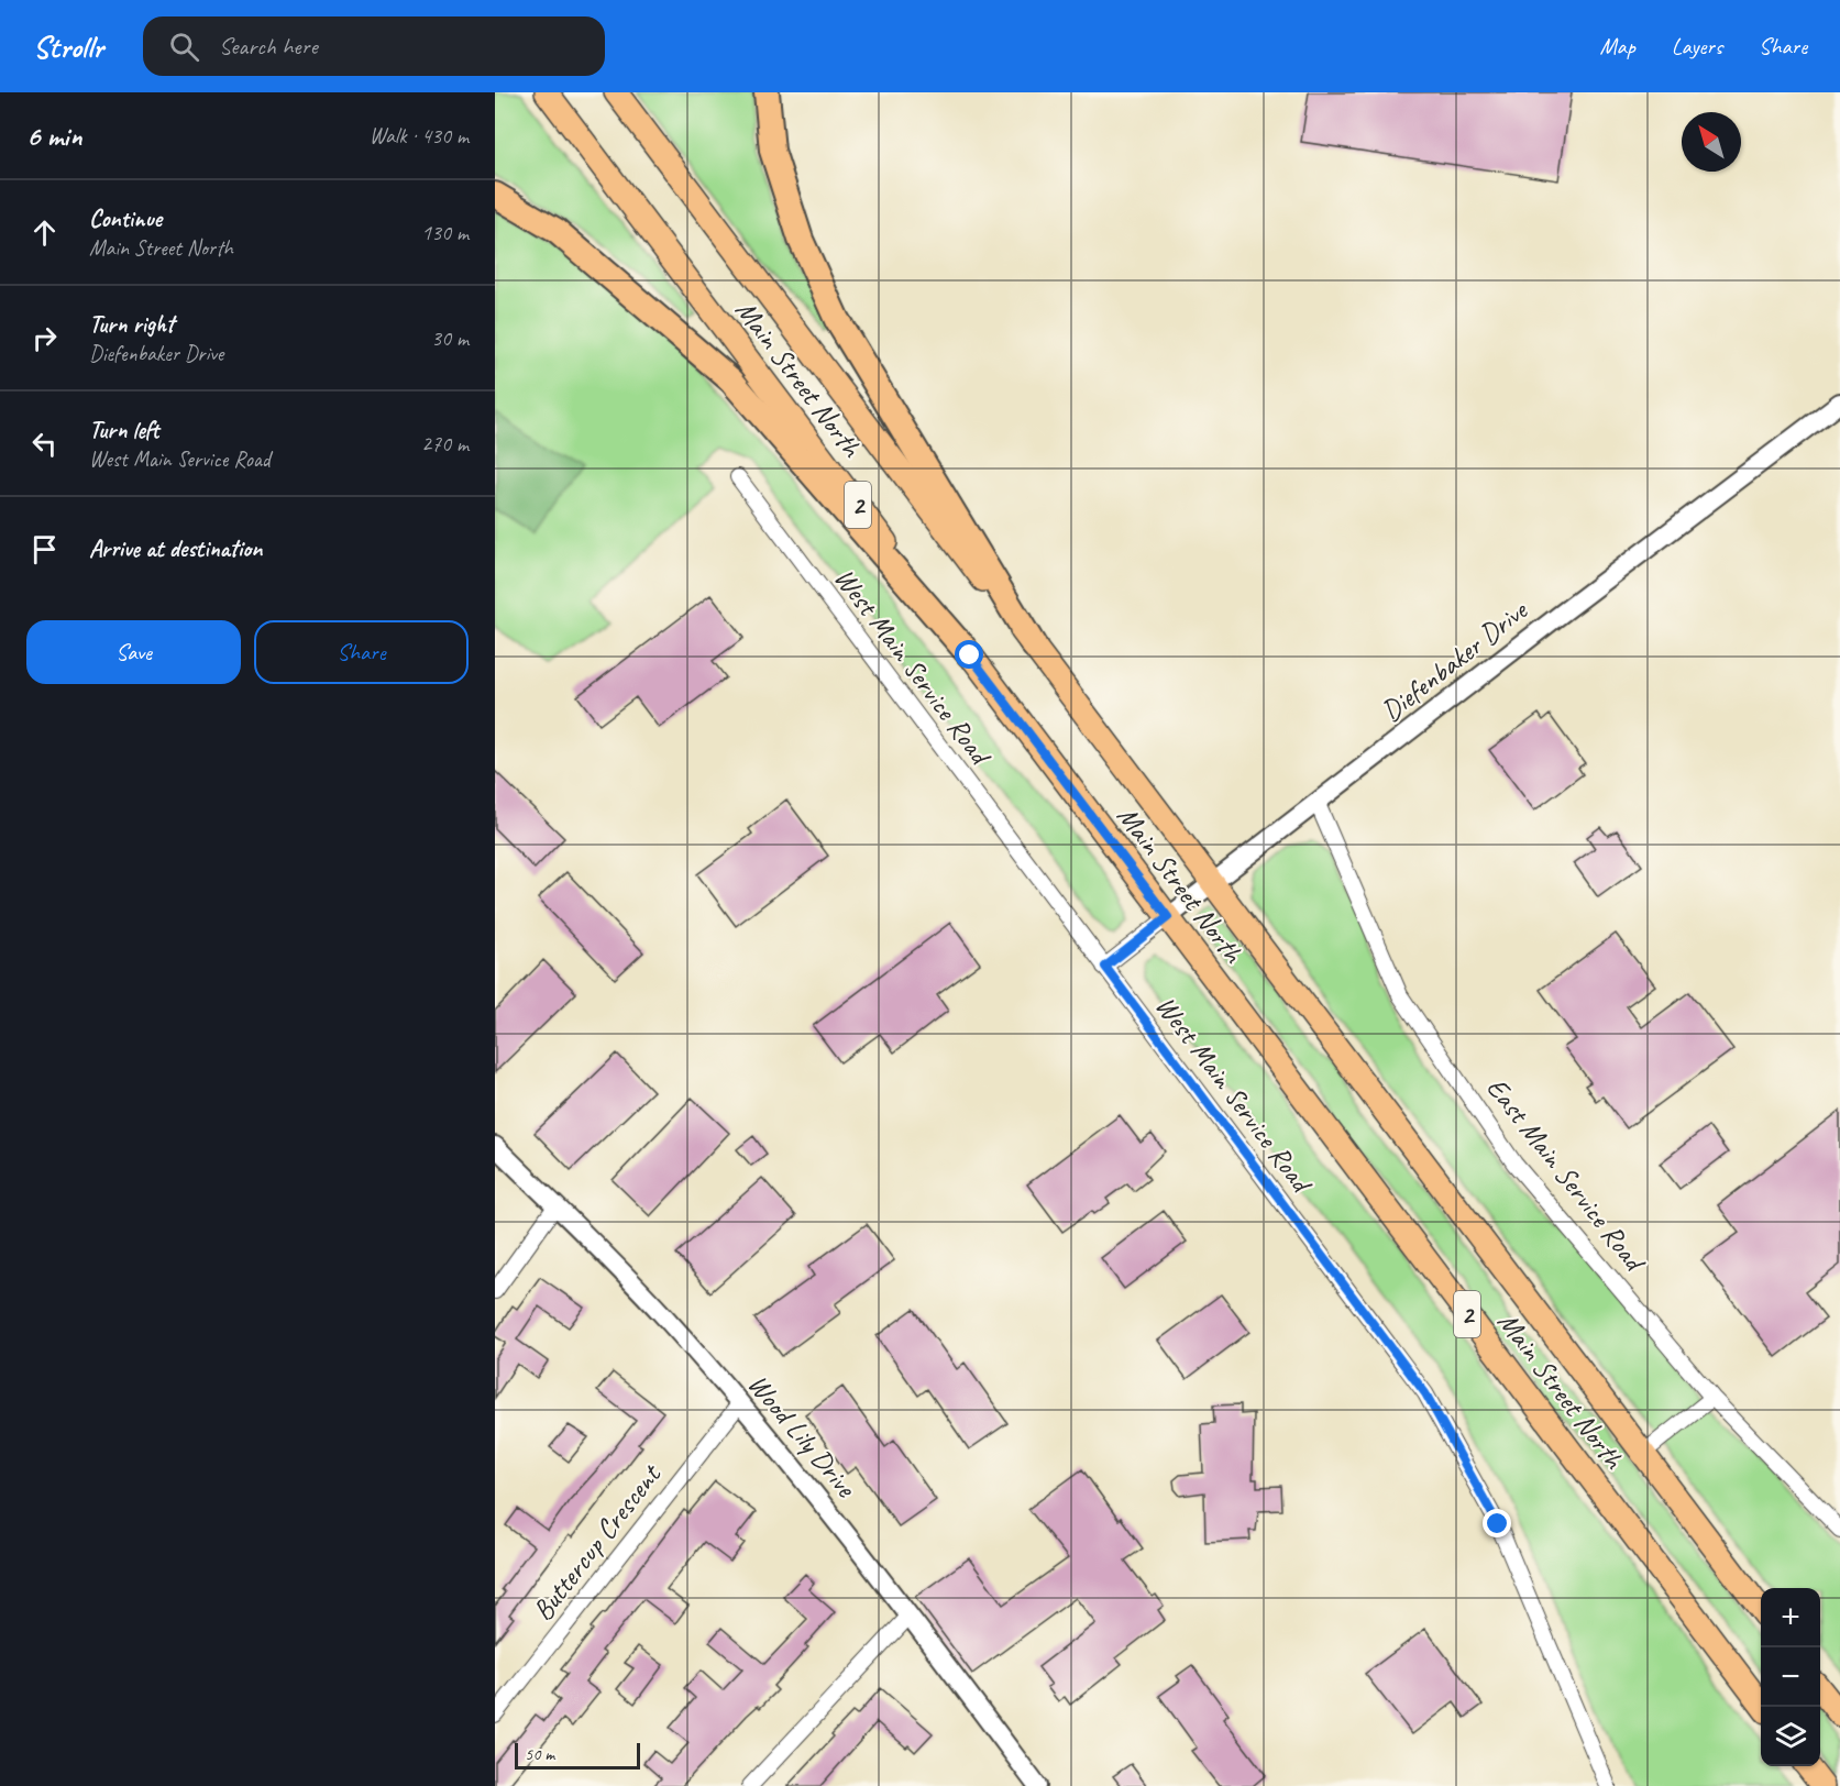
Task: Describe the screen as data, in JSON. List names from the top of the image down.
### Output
{
  "streets": {
    "main road": ["Main Street North", "2"],
    "street": [
      "Diefenbaker Drive",
      "West Main Service Road",
      "East Main Service Road",
      "Wood Lily Drive",
      "Buttercup Crescent"
    ]
  },
  "crossings": [
    ["Main Street North", "Diefenbaker Drive"],
    ["Diefenbaker Drive", "West Main Service Road"],
    ["Diefenbaker Drive", "East Main Service Road"],
    ["Wood Lily Drive", "Buttercup Crescent"]
  ],
  "scale_bar": "50 m",
  "north": "top left",
  "page": {
    "header": "Strollr",
    "search": "Search here",
    "nav": ["Map", "Layers", "Share"],
    "heading": ["6 min", "Walk · 430 m"],
    "list": [
      ["Continue", "Main Street North", "130 m"],
      ["Turn right", "Diefenbaker Drive", "30 m"],
      ["Turn left", "West Main Service Road", "270 m"],
      "Arrive at destination"
    ],
    "buttons": ["Save", "Share"],
    "map_buttons": ["+", "−"],
    "scale": "50 m"
  }
}
